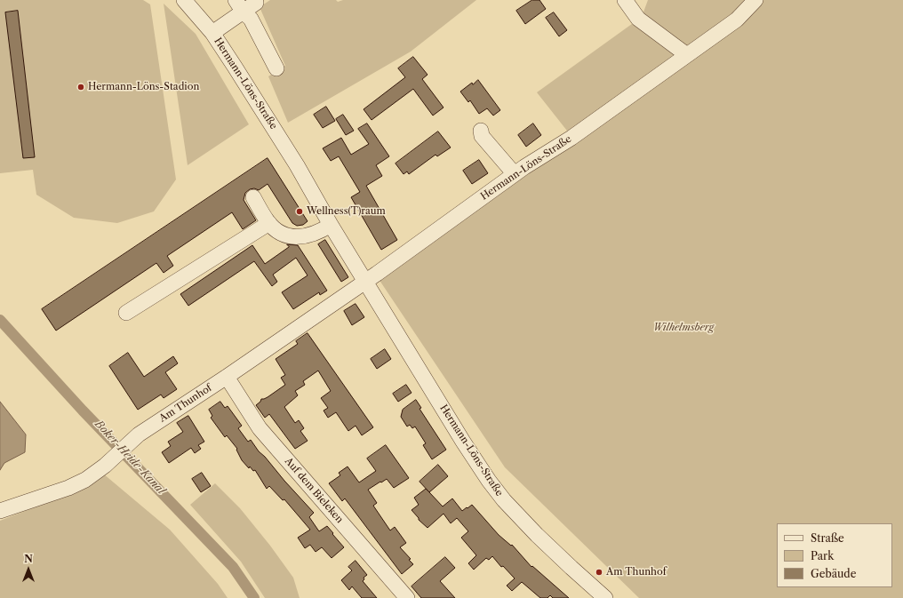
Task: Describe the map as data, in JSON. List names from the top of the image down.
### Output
{
  "streets": {
    "street": ["Hermann-Löns-Straße", "Am Thunhof", "Auf dem Bieleken"]
  },
  "crossings": [
    ["Hermann-Löns-Straße", "Am Thunhof"],
    ["Am Thunhof", "Auf dem Bieleken"]
  ],
  "water": ["Boker-Heide-Kanal"],
  "parks": ["Wilhelmsberg"],
  "places": ["Hermann-Löns-Stadion", "Wellness(T)raum", "Am Thunhof"],
  "legend": ["Straße", "Park", "Gebäude"],
  "north": "top"
}
